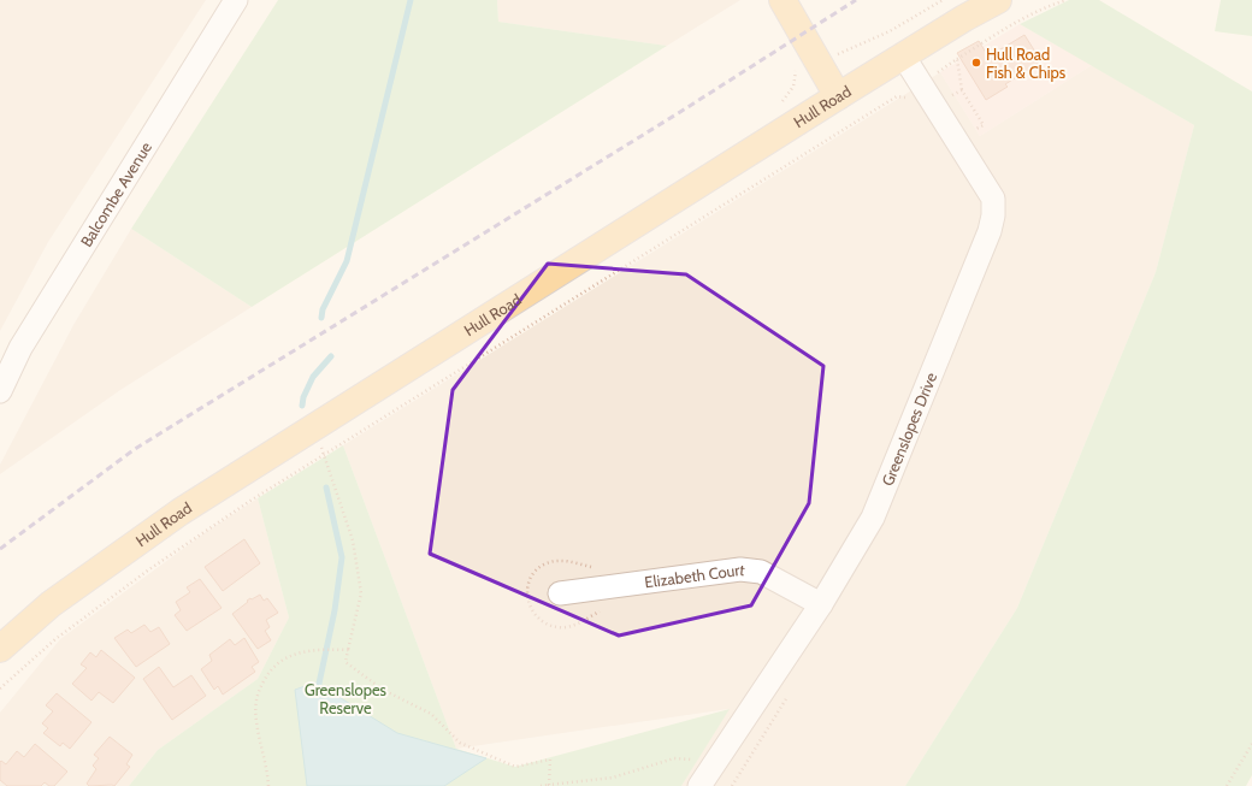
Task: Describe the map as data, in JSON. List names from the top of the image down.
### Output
{
  "streets": {
    "main road": ["Hull Road"],
    "street": ["Balcombe Avenue", "Greenslopes Drive", "Elizabeth Court"]
  },
  "crossings": [
    ["Hull Road", "Greenslopes Drive"],
    ["Greenslopes Drive", "Elizabeth Court"]
  ],
  "parks": ["Greenslopes Reserve"],
  "places": ["Hull Road Fish & Chips"]
}
